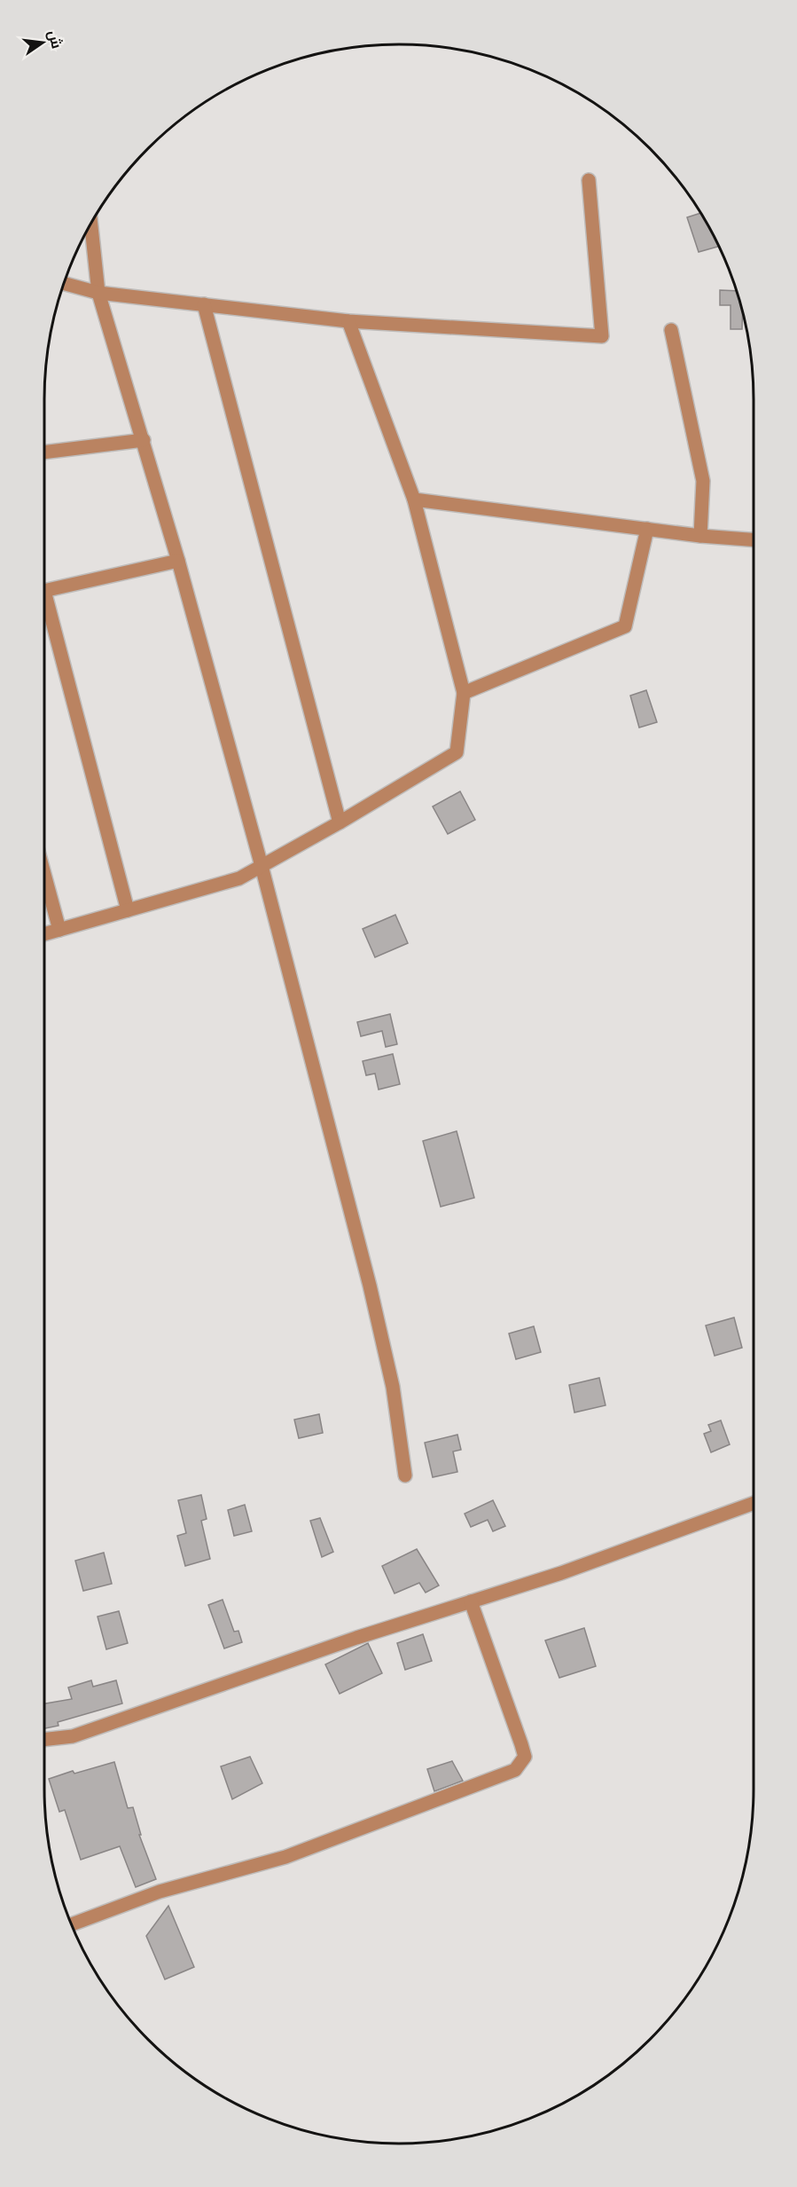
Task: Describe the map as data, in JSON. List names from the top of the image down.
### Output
{
  "north": "right"
}
